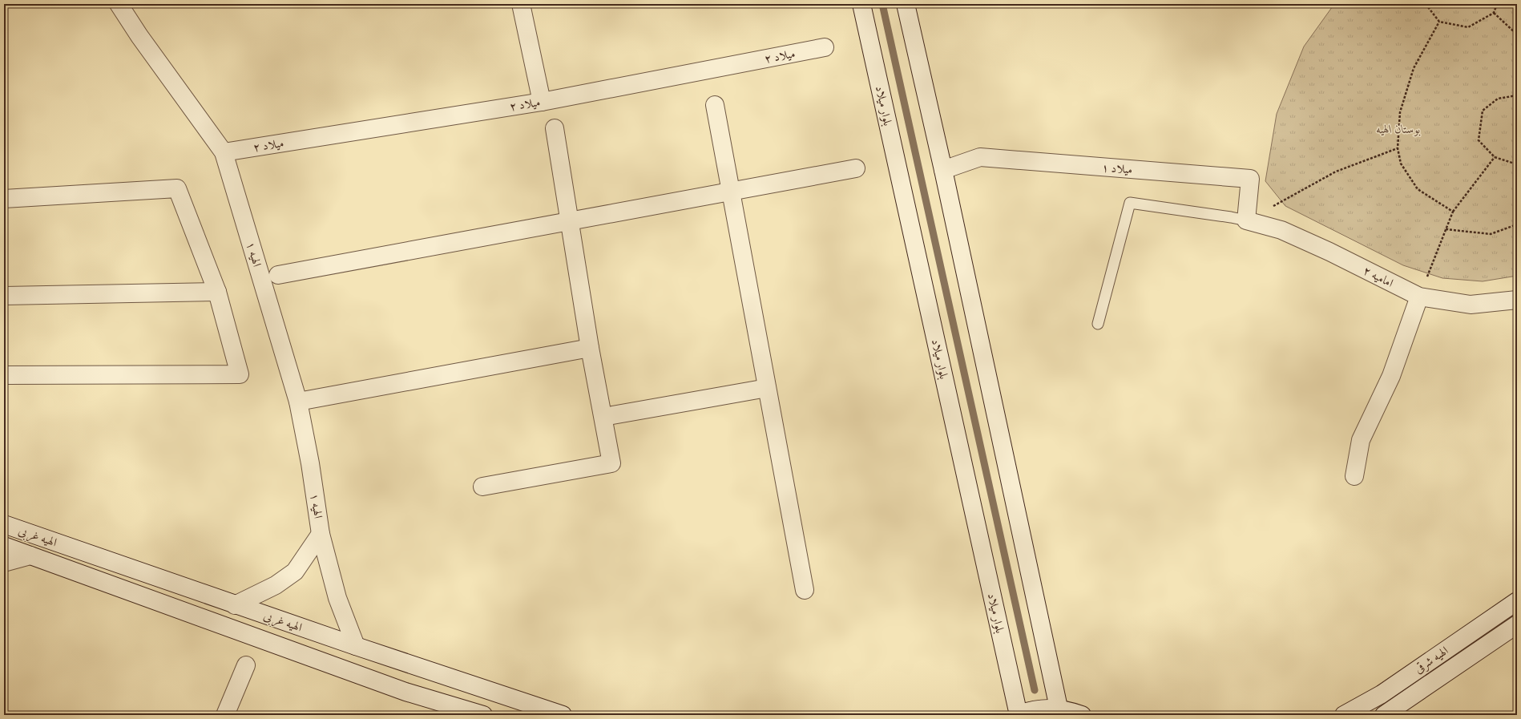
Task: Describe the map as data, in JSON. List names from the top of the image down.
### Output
{
  "streets": {
    "street": [
      "میلاد ۲",
      "بلوار میلاد",
      "میلاد ۱",
      "الهیه ۱",
      "امامیه ۲",
      "الهیه غربی",
      "الهیه شرقی"
    ]
  },
  "crossings": [
    ["میلاد ۲", "الهیه ۱"],
    ["میلاد ۱", "امامیه ۲"],
    ["الهیه ۱", "الهیه غربی"]
  ],
  "parks": ["بوستان الهیه"]
}
